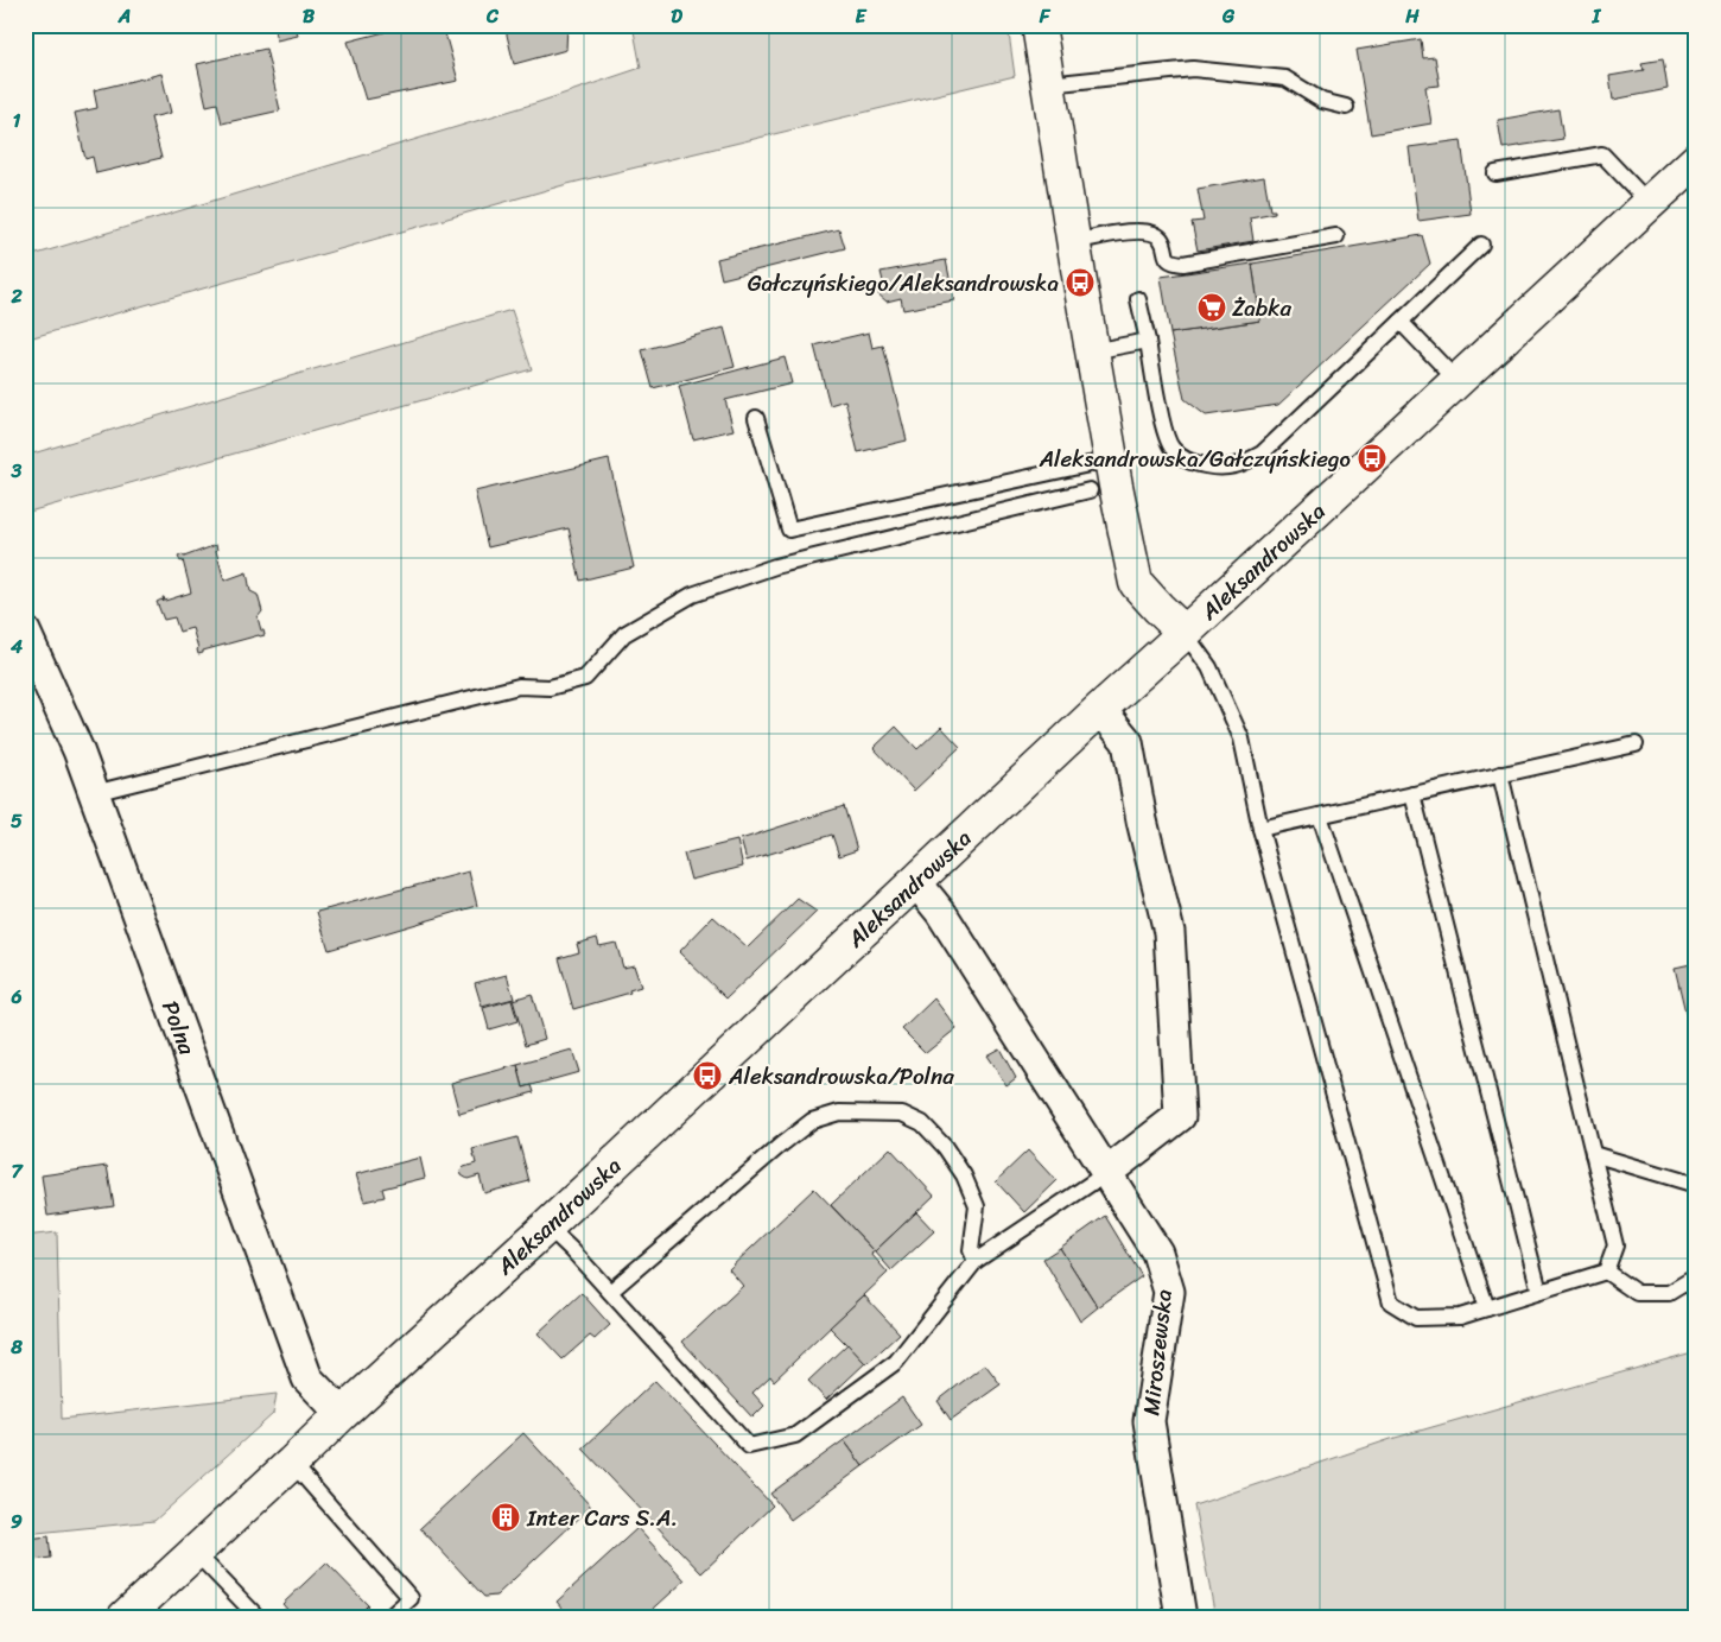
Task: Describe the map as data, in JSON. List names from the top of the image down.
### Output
{
  "streets": {
    "main road": ["Aleksandrowska"],
    "street": ["Polna", "Miroszewska"]
  },
  "crossings": [
    ["Aleksandrowska", "Polna"],
    ["Aleksandrowska", "Miroszewska"]
  ],
  "places": {
    "bus stop": ["Gałczyńskiego/Aleksandrowska", "Aleksandrowska/Gałczyńskiego", "Aleksandrowska/Polna"],
    "supermarket": ["Żabka"],
    "building": ["Inter Cars S.A."]
  },
  "grid": {
    "columns": [
      "A",
      "B",
      "C",
      "D",
      "E",
      "F",
      "G",
      "H",
      "I"
    ],
    "rows": [
      "1",
      "2",
      "3",
      "4",
      "5",
      "6",
      "7",
      "8",
      "9"
    ]
  }
}
